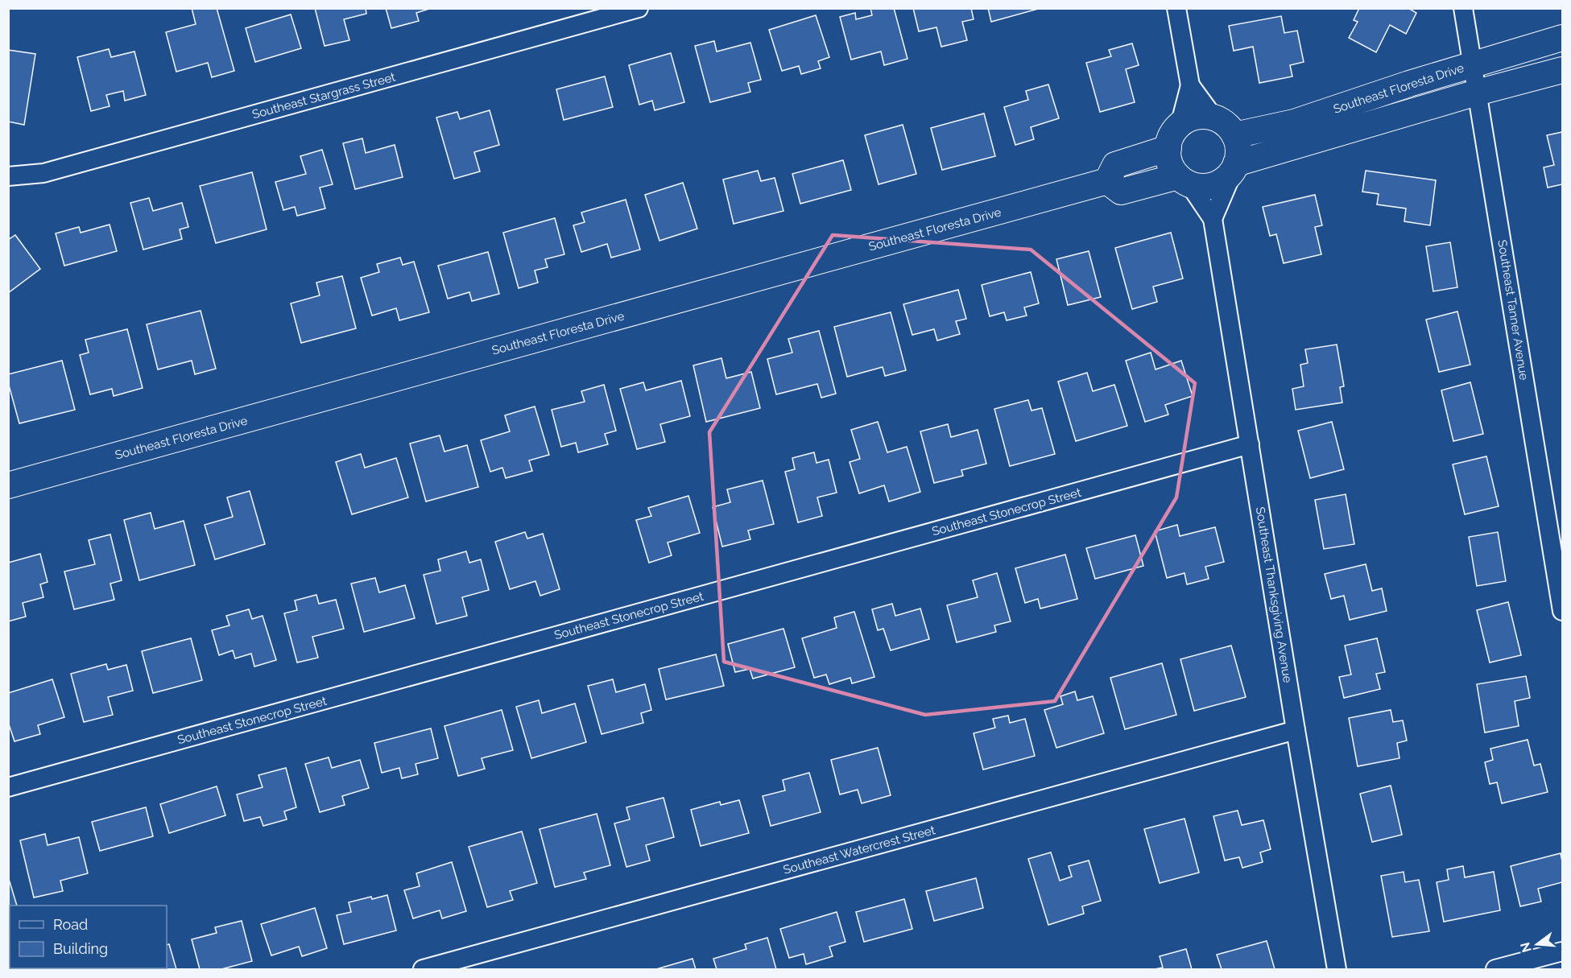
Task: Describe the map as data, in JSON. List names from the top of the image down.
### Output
{
  "streets": {
    "street": [
      "Southeast Floresta Drive",
      "Southeast Stargrass Street",
      "Southeast Tanner Avenue",
      "Southeast Stonecrop Street",
      "Southeast Thanksgiving Avenue",
      "Southeast Watercrest Street"
    ]
  },
  "crossings": [
    ["Southeast Floresta Drive", "Southeast Tanner Avenue"],
    ["Southeast Floresta Drive", "Southeast Thanksgiving Avenue"],
    ["Southeast Stonecrop Street", "Southeast Thanksgiving Avenue"],
    ["Southeast Thanksgiving Avenue", "Southeast Watercrest Street"]
  ],
  "legend": ["Road", "Building"],
  "north": "left"
}
